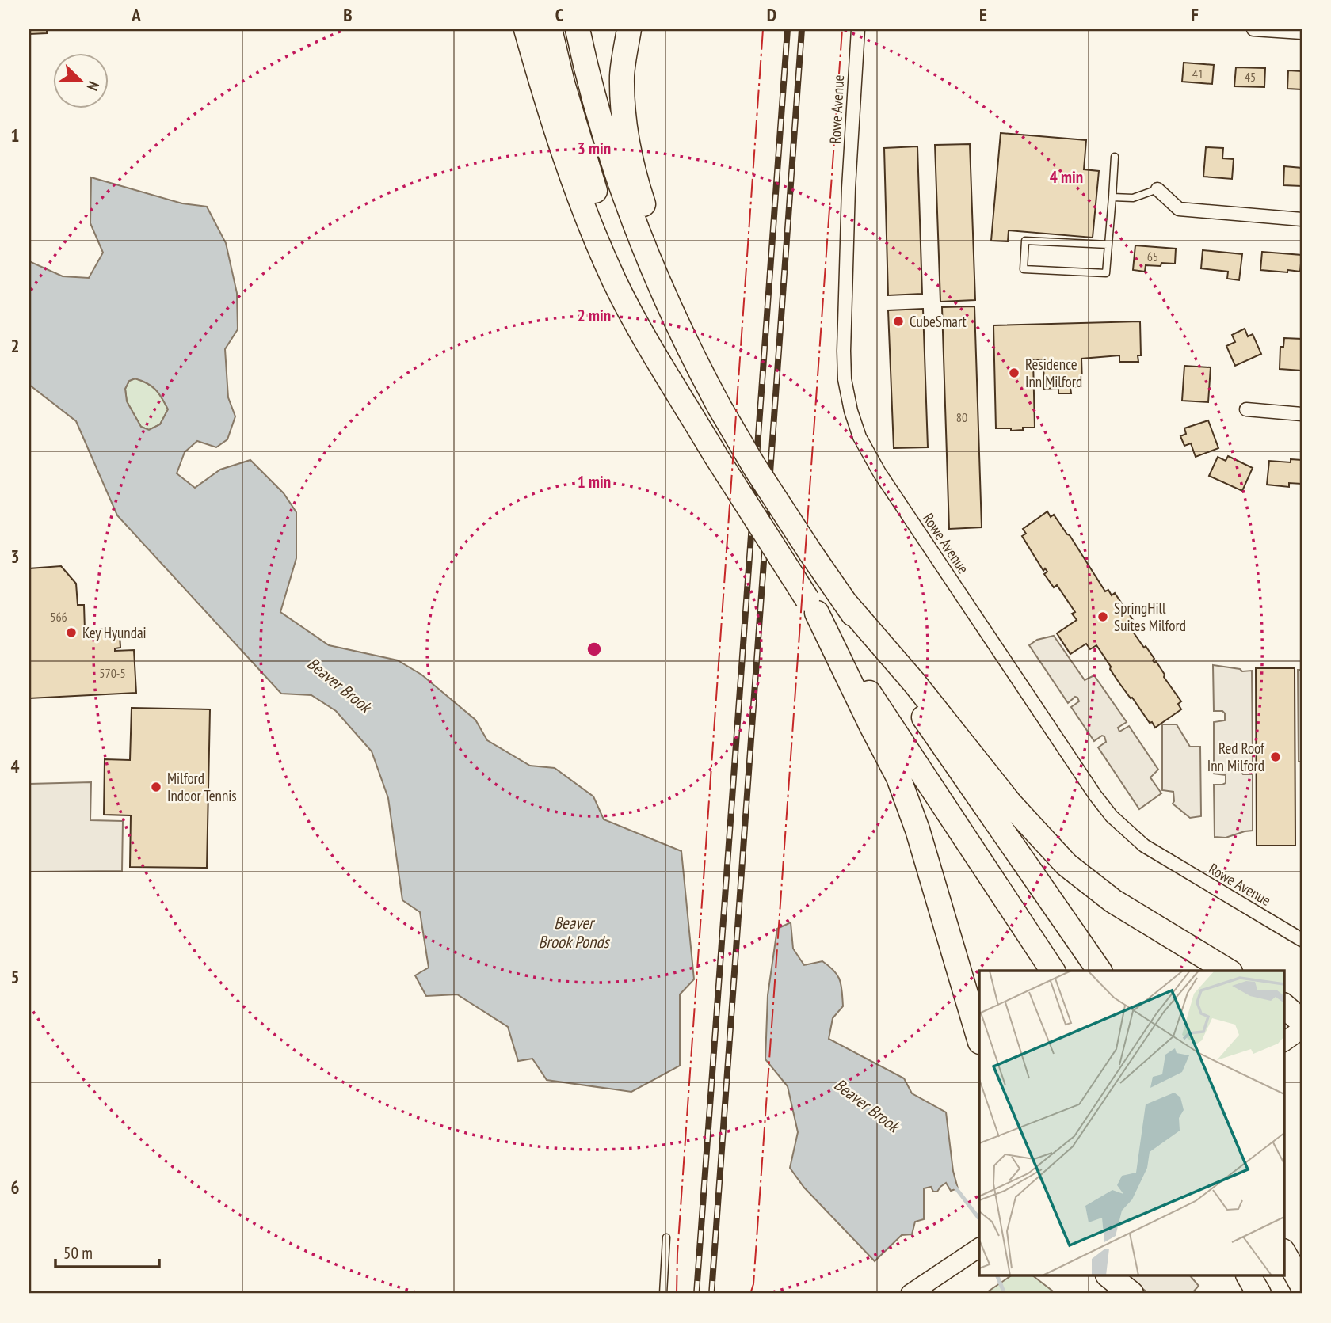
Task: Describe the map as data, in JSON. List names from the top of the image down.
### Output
{
  "streets": {
    "street": ["Rowe Avenue"]
  },
  "water": ["Beaver Brook", "Beaver Brook Ponds"],
  "places": [
    "CubeSmart",
    "Residence Inn Milford",
    "SpringHill Suites Milford",
    "Key Hyundai",
    "Red Roof Inn Milford",
    "Milford Indoor Tennis"
  ],
  "house_numbers": [
    "41",
    "45",
    "65",
    "80",
    "566",
    "570-5"
  ],
  "scale_bar": "50 m",
  "north": "bottom right",
  "grid": {
    "columns": [
      "A",
      "B",
      "C",
      "D",
      "E",
      "F"
    ],
    "rows": [
      "1",
      "2",
      "3",
      "4",
      "5",
      "6"
    ]
  },
  "rings": [
    "3 min",
    "4 min",
    "2 min",
    "1 min"
  ]
}
